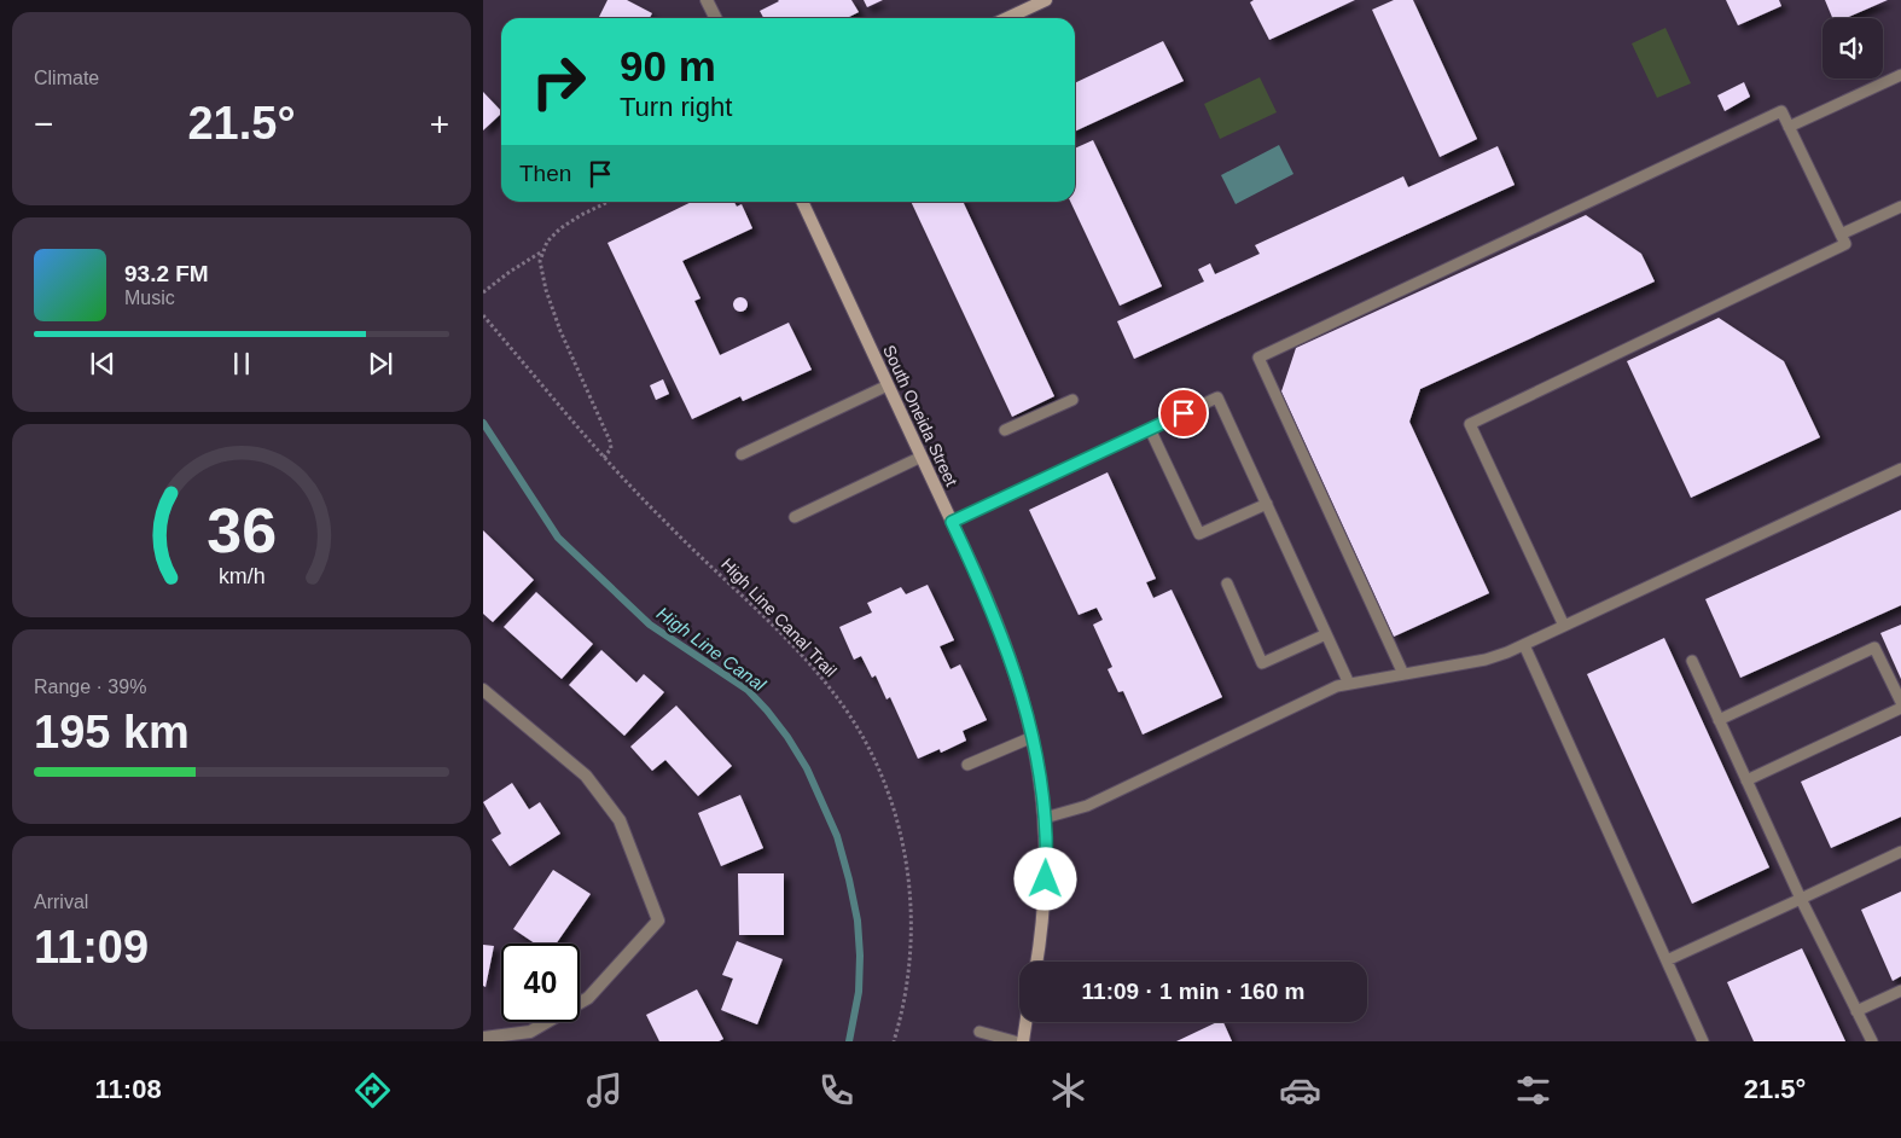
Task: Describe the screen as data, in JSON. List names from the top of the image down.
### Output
{
  "streets": {
    "street": ["South Oneida Street"],
    "path": ["High Line Canal Trail"]
  },
  "water": ["High Line Canal"],
  "page": {
    "tile": [
      "Climate",
      ["Range · 39%", "195 km"],
      ["Arrival", "11:09"]
    ],
    "turn": ["90 m", "Turn right"],
    "heat": ["−", "21.5°", "+"],
    "then": "Then",
    "song": ["93.2 FM", "Music"],
    "limit": "40",
    "trip": "11:09 · 1 min · 160 m",
    "tabs": ["11:08", "21.5°"],
    "gauge": ["36", "km/h"]
  }
}
